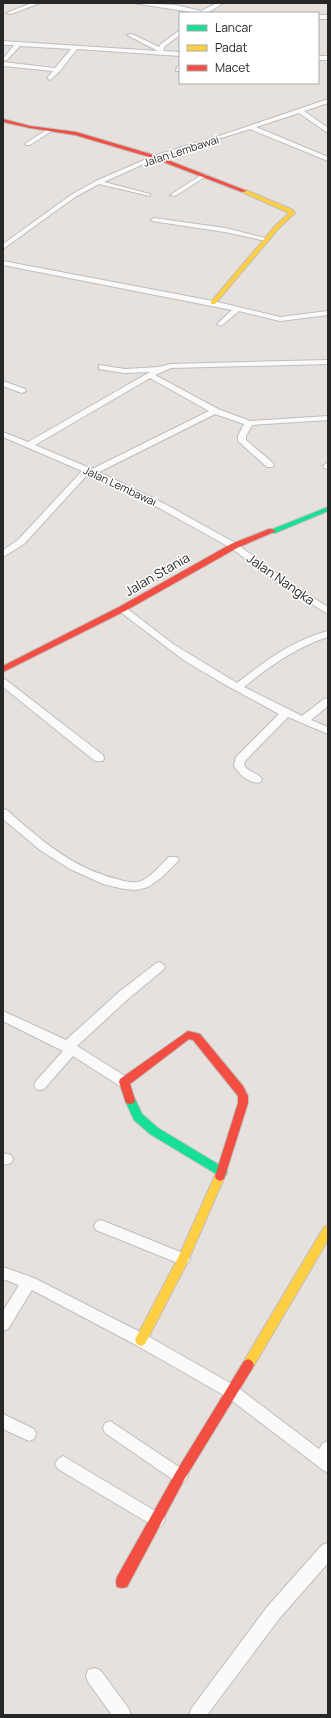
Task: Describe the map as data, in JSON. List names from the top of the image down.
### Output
{
  "streets": {
    "street": ["Jalan Lembawai", "Jalan Stania", "Jalan Nangka"]
  },
  "crossings": [
    ["Jalan Lembawai", "Jalan Stania"],
    ["Jalan Lembawai", "Jalan Nangka"],
    ["Jalan Stania", "Jalan Nangka"]
  ],
  "legend": ["Lancar", "Padat", "Macet"]
}
